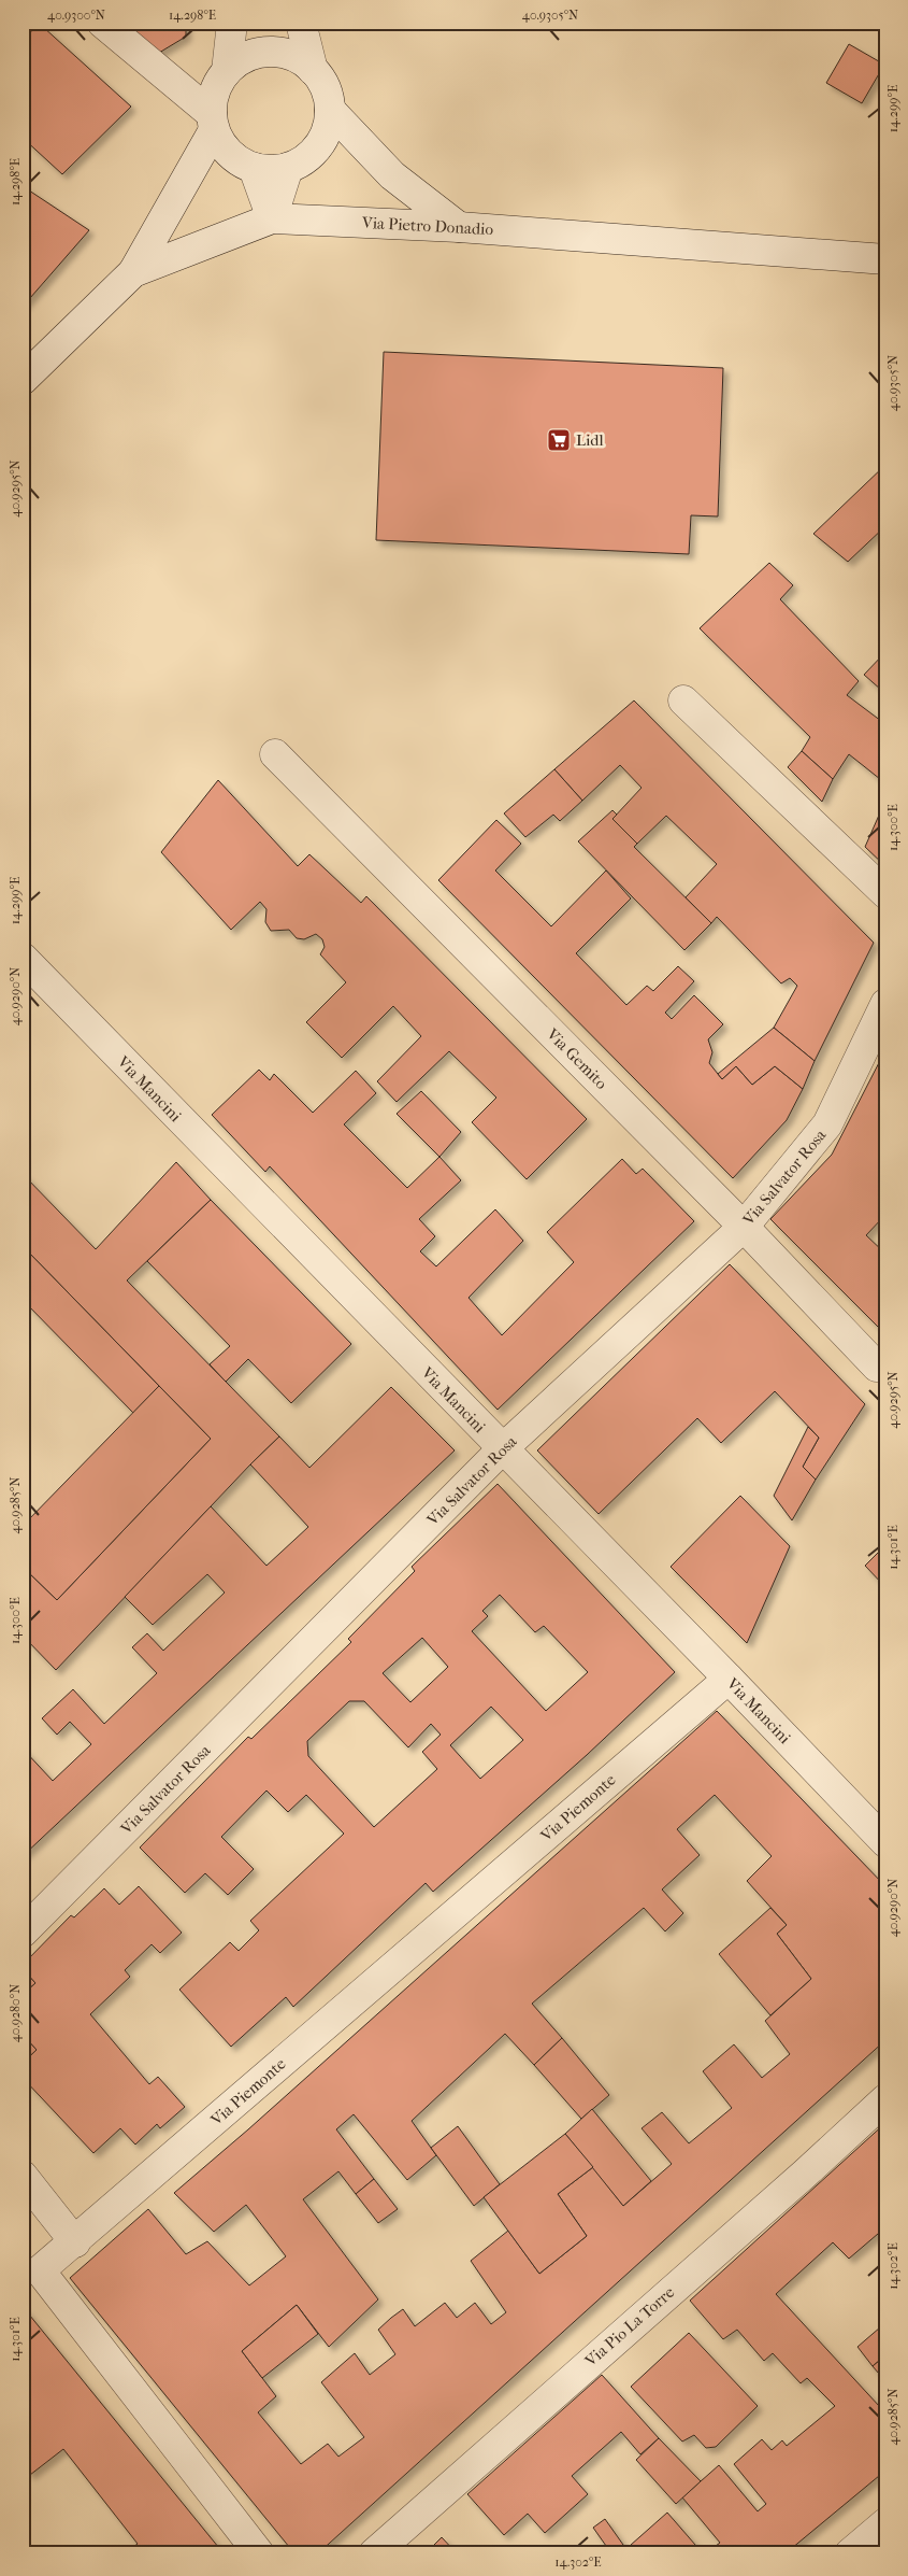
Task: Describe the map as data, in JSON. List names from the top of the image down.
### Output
{
  "streets": {
    "street": [
      "Via Pietro Donadio",
      "Via Gemito",
      "Via Mancini",
      "Via Salvator Rosa",
      "Via Piemonte",
      "Via Pio La Torre"
    ]
  },
  "crossings": [
    ["Via Gemito", "Via Salvator Rosa"],
    ["Via Mancini", "Via Salvator Rosa"],
    ["Via Mancini", "Via Piemonte"]
  ],
  "places": {
    "supermarket": ["Lidl"]
  },
  "coordinates": [
    "40.9300°N",
    "14.298°E",
    "40.9305°N",
    "14.299°E",
    "40.9295°N",
    "14.300°E",
    "40.9290°N",
    "40.9285°N",
    "14.301°E",
    "40.9280°N",
    "14.302°E"
  ]
}
